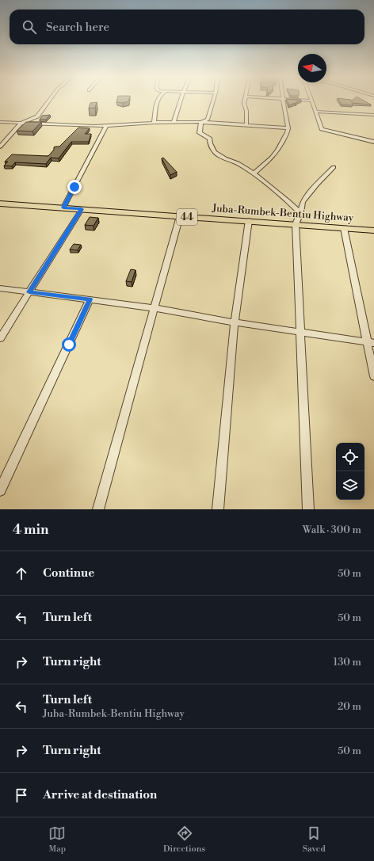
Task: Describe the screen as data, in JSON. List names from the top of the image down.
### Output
{
  "streets": {
    "main road": ["Juba-Rumbek-Bentiu Highway", "44"]
  },
  "north": "left",
  "page": {
    "search": "Search here",
    "heading": ["4 min", "Walk · 300 m"],
    "list": [
      ["Continue", "50 m"],
      ["Turn left", "50 m"],
      ["Turn right", "130 m"],
      ["Turn left", "Juba-Rumbek-Bentiu Highway", "20 m"],
      ["Turn right", "50 m"],
      "Arrive at destination"
    ],
    "nav": ["Map", "Directions", "Saved"]
  }
}
